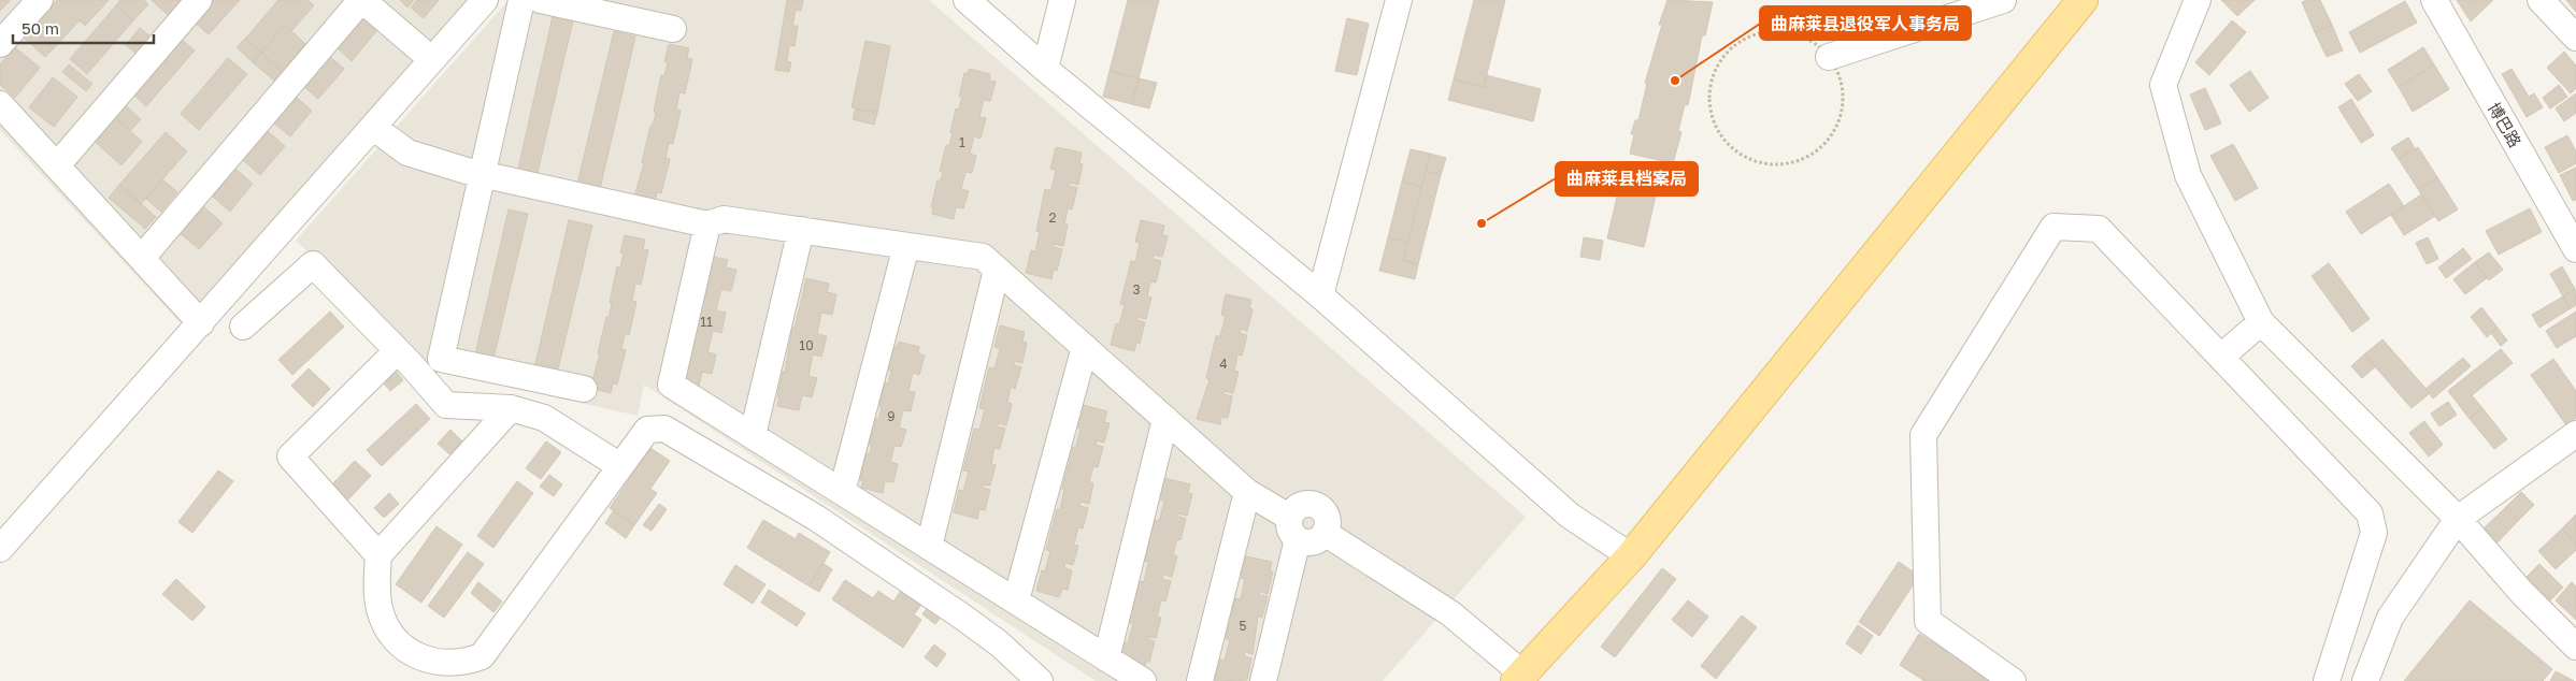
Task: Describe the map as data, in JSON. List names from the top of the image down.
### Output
{
  "streets": {
    "street": ["博巴路"]
  },
  "places": ["曲麻莱县退役军人事务局", "曲麻莱县档案局"],
  "house_numbers": [
    "1",
    "2",
    "3",
    "11",
    "10",
    "4",
    "9",
    "5"
  ],
  "scale_bar": "50 m"
}
